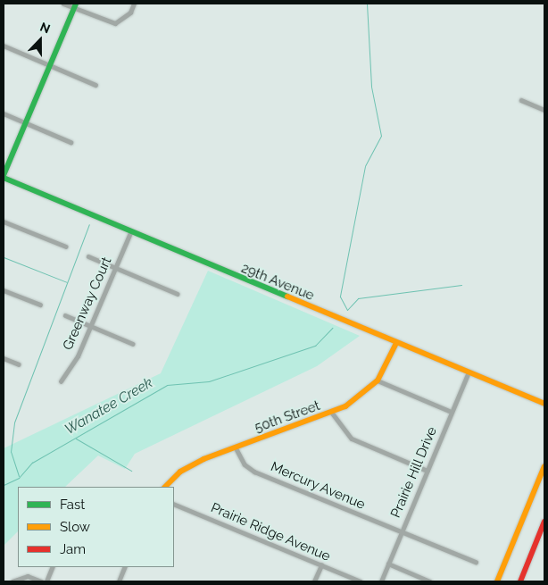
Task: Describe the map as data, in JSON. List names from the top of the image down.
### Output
{
  "streets": {
    "main road": ["29th Avenue", "50th Street"],
    "street": [
      "Greenway Court",
      "Prairie Hill Drive",
      "Mercury Avenue",
      "Prairie Ridge Avenue"
    ]
  },
  "crossings": [
    ["29th Avenue", "Greenway Court"],
    ["29th Avenue", "50th Street"],
    ["29th Avenue", "Prairie Hill Drive"],
    ["50th Street", "Mercury Avenue"],
    ["Prairie Hill Drive", "Mercury Avenue"]
  ],
  "water": ["Wanatee Creek"],
  "legend": ["Fast", "Slow", "Jam"],
  "north": "top"
}
